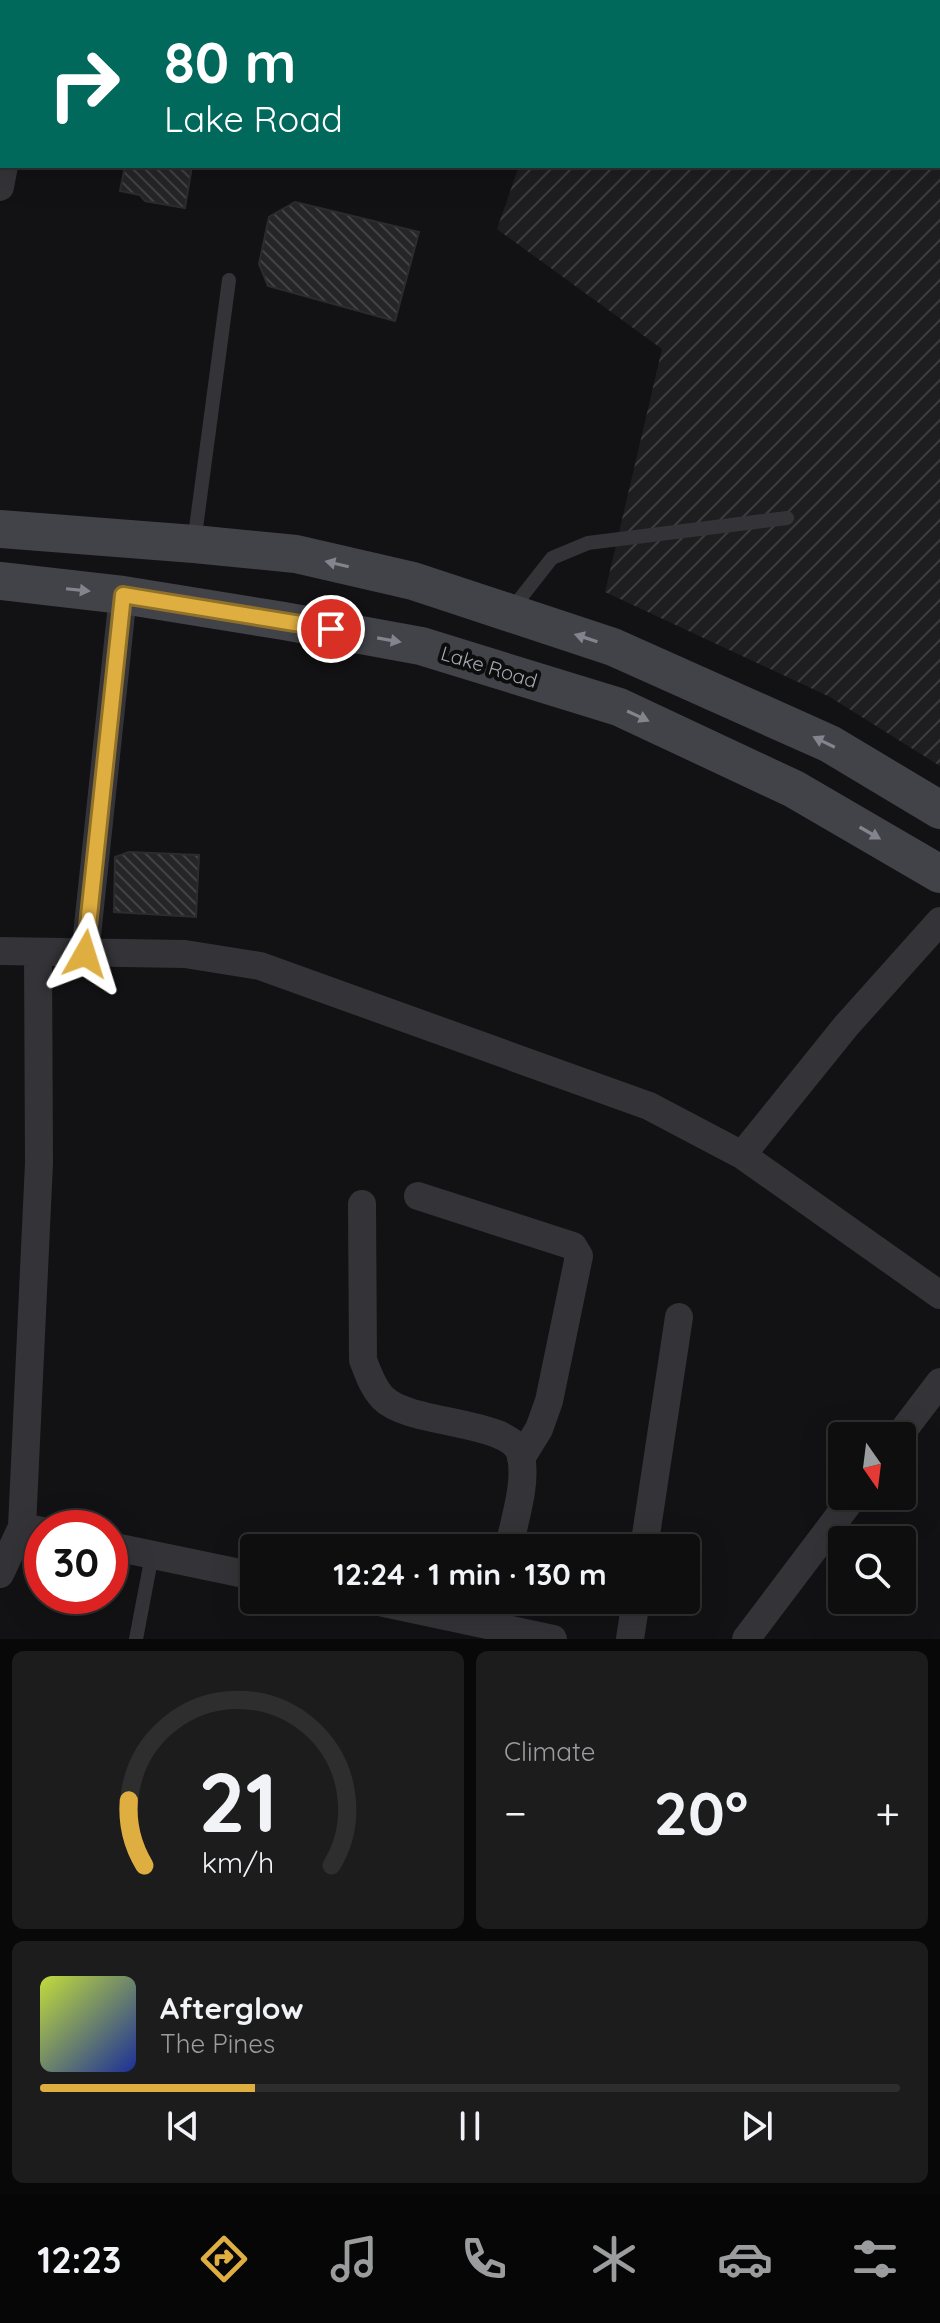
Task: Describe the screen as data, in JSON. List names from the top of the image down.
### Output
{
  "streets": {
    "main road": ["Lake Road"]
  },
  "north": "bottom",
  "page": {
    "turn": ["80 m", "Lake Road"],
    "limit": "30",
    "trip": "12:24 · 1 min · 130 m",
    "tile": "Climate",
    "heat": ["−", "20°", "+"],
    "song": ["Afterglow", "The Pines"],
    "tabs": "12:23",
    "gauge": ["21", "km/h"]
  }
}
